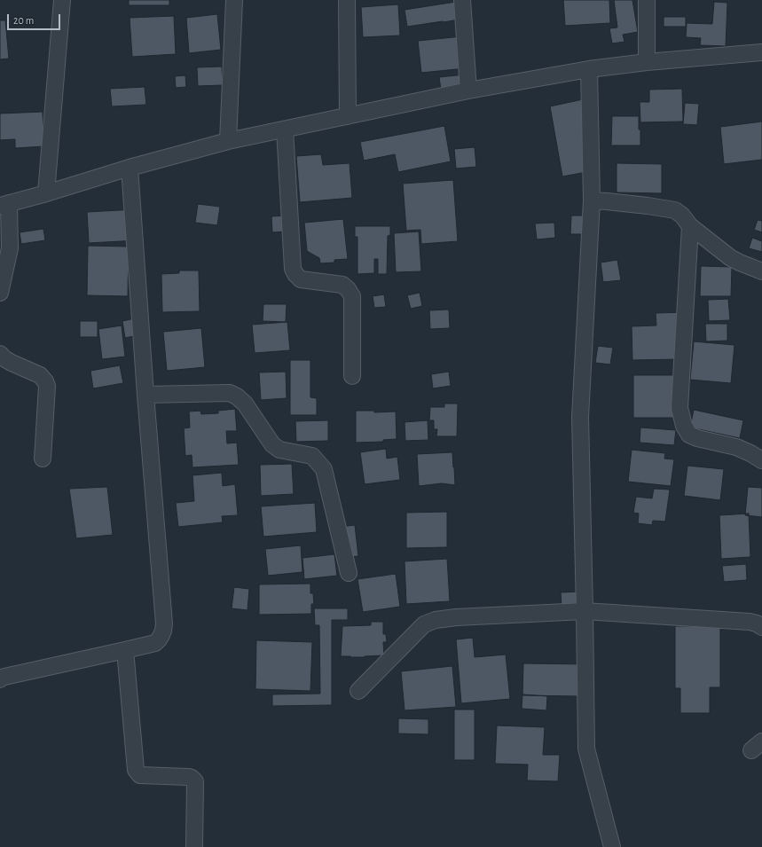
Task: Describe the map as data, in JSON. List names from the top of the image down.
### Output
{
  "scale_bar": "20 m"
}
